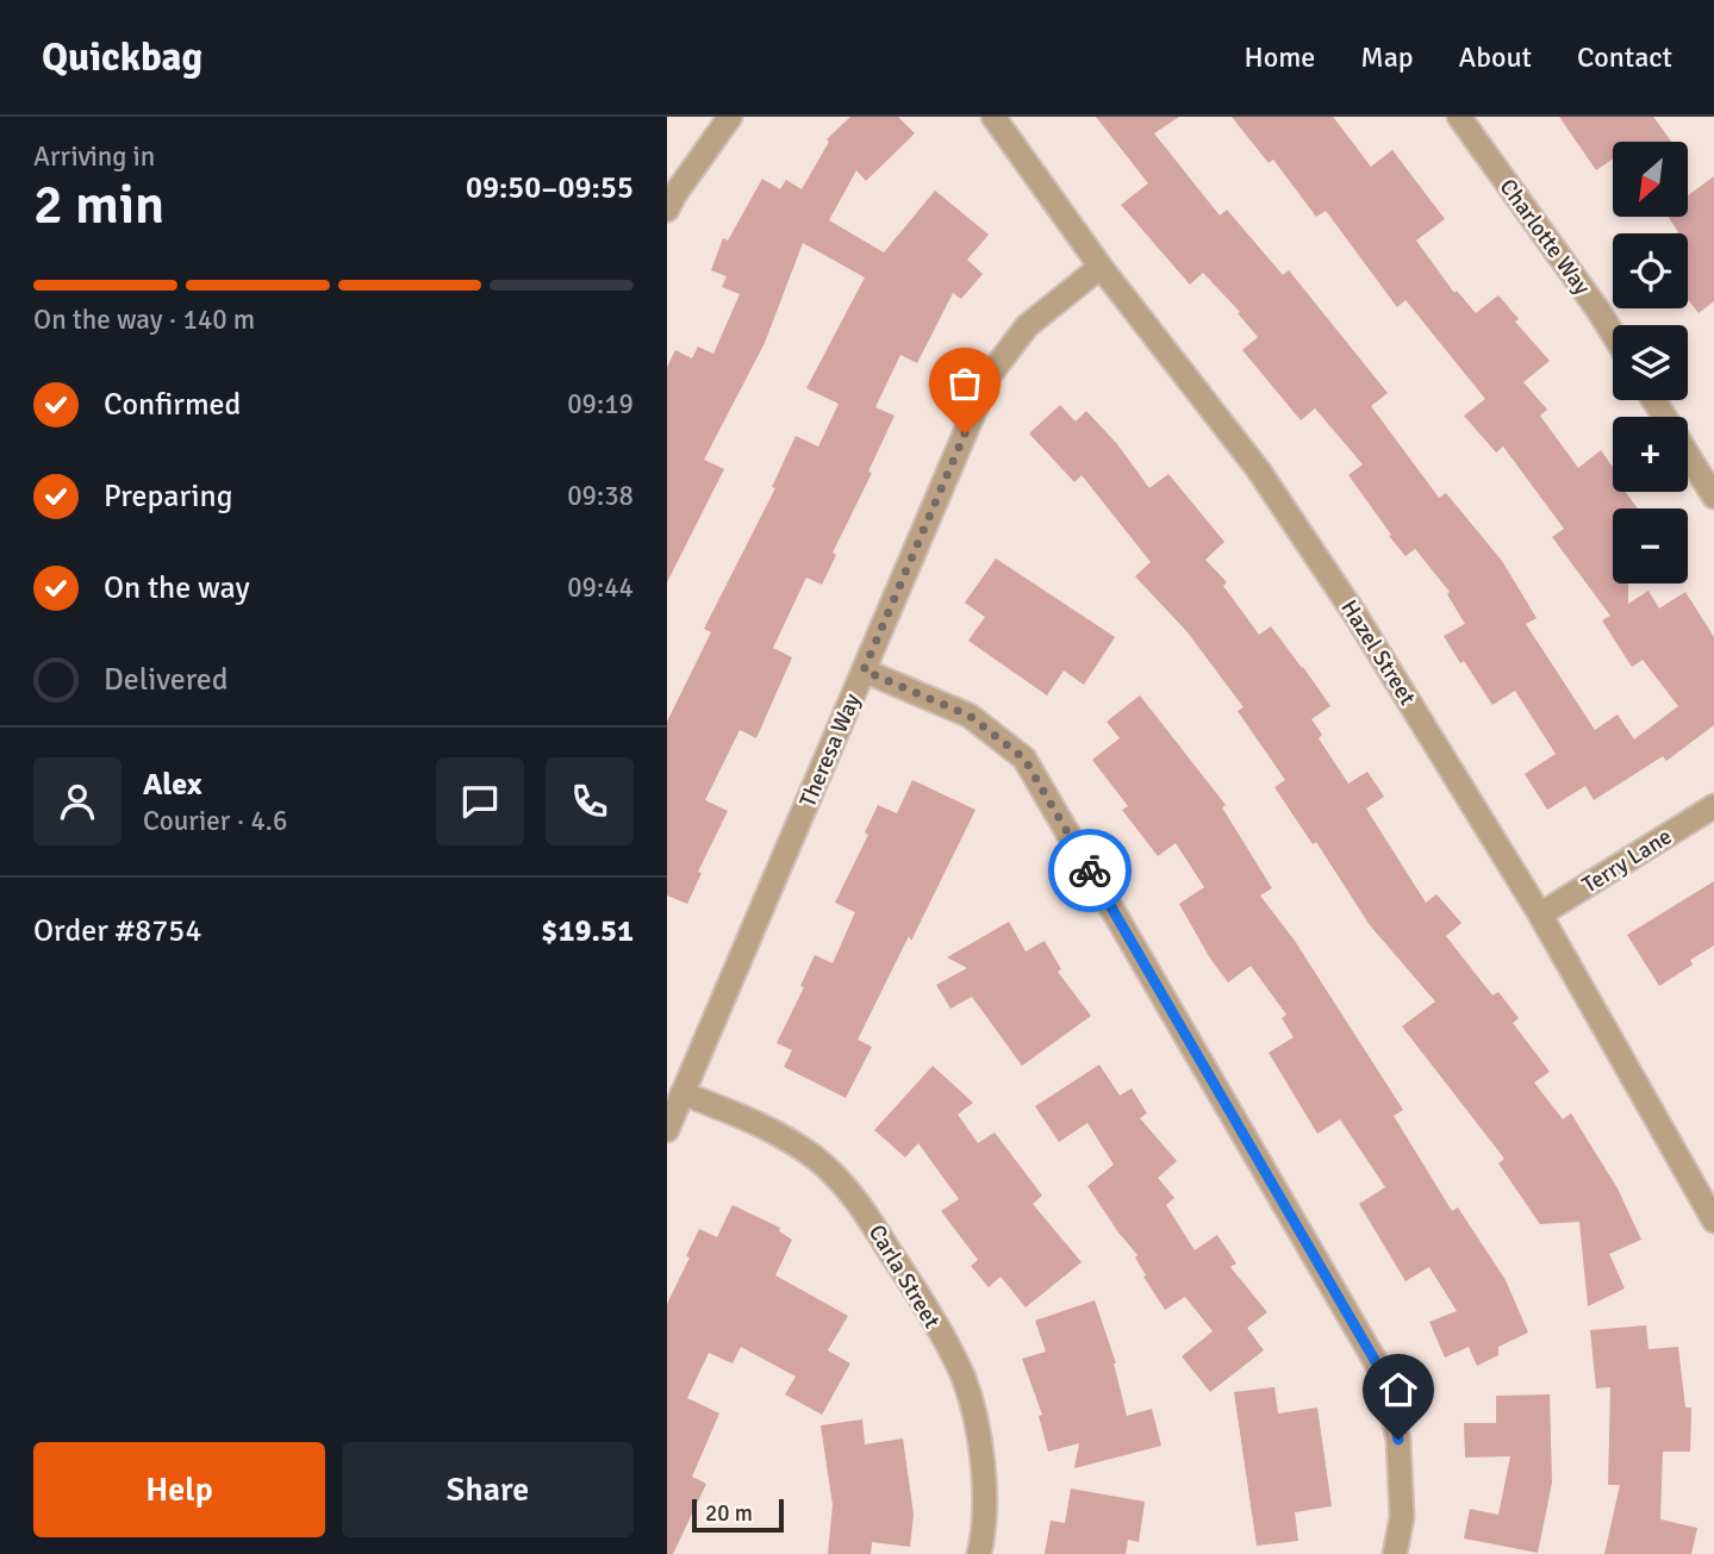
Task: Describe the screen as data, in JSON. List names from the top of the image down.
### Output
{
  "streets": {
    "street": [
      "Charlotte Way",
      "Hazel Street",
      "Theresa Way",
      "Terry Lane",
      "Carla Street"
    ]
  },
  "crossings": [
    ["Hazel Street", "Theresa Way"],
    ["Hazel Street", "Terry Lane"],
    ["Theresa Way", "Carla Street"]
  ],
  "scale_bar": "20 m",
  "north": "bottom left",
  "page": {
    "header": "Quickbag",
    "nav": [
      "Home",
      "Map",
      "About",
      "Contact"
    ],
    "heading": ["2 min", "Arriving in", "09:50–09:55"],
    "panel": [
      "Alex",
      "Courier · 4.6",
      "Order #8754",
      "$19.51"
    ],
    "map_buttons": ["+", "−"],
    "bar": "On the way · 140 m",
    "list": [
      ["Confirmed", "09:19"],
      ["Preparing", "09:38"],
      ["On the way", "09:44"],
      "Delivered"
    ],
    "buttons": ["Help", "Share"],
    "scale": "20 m"
  }
}
